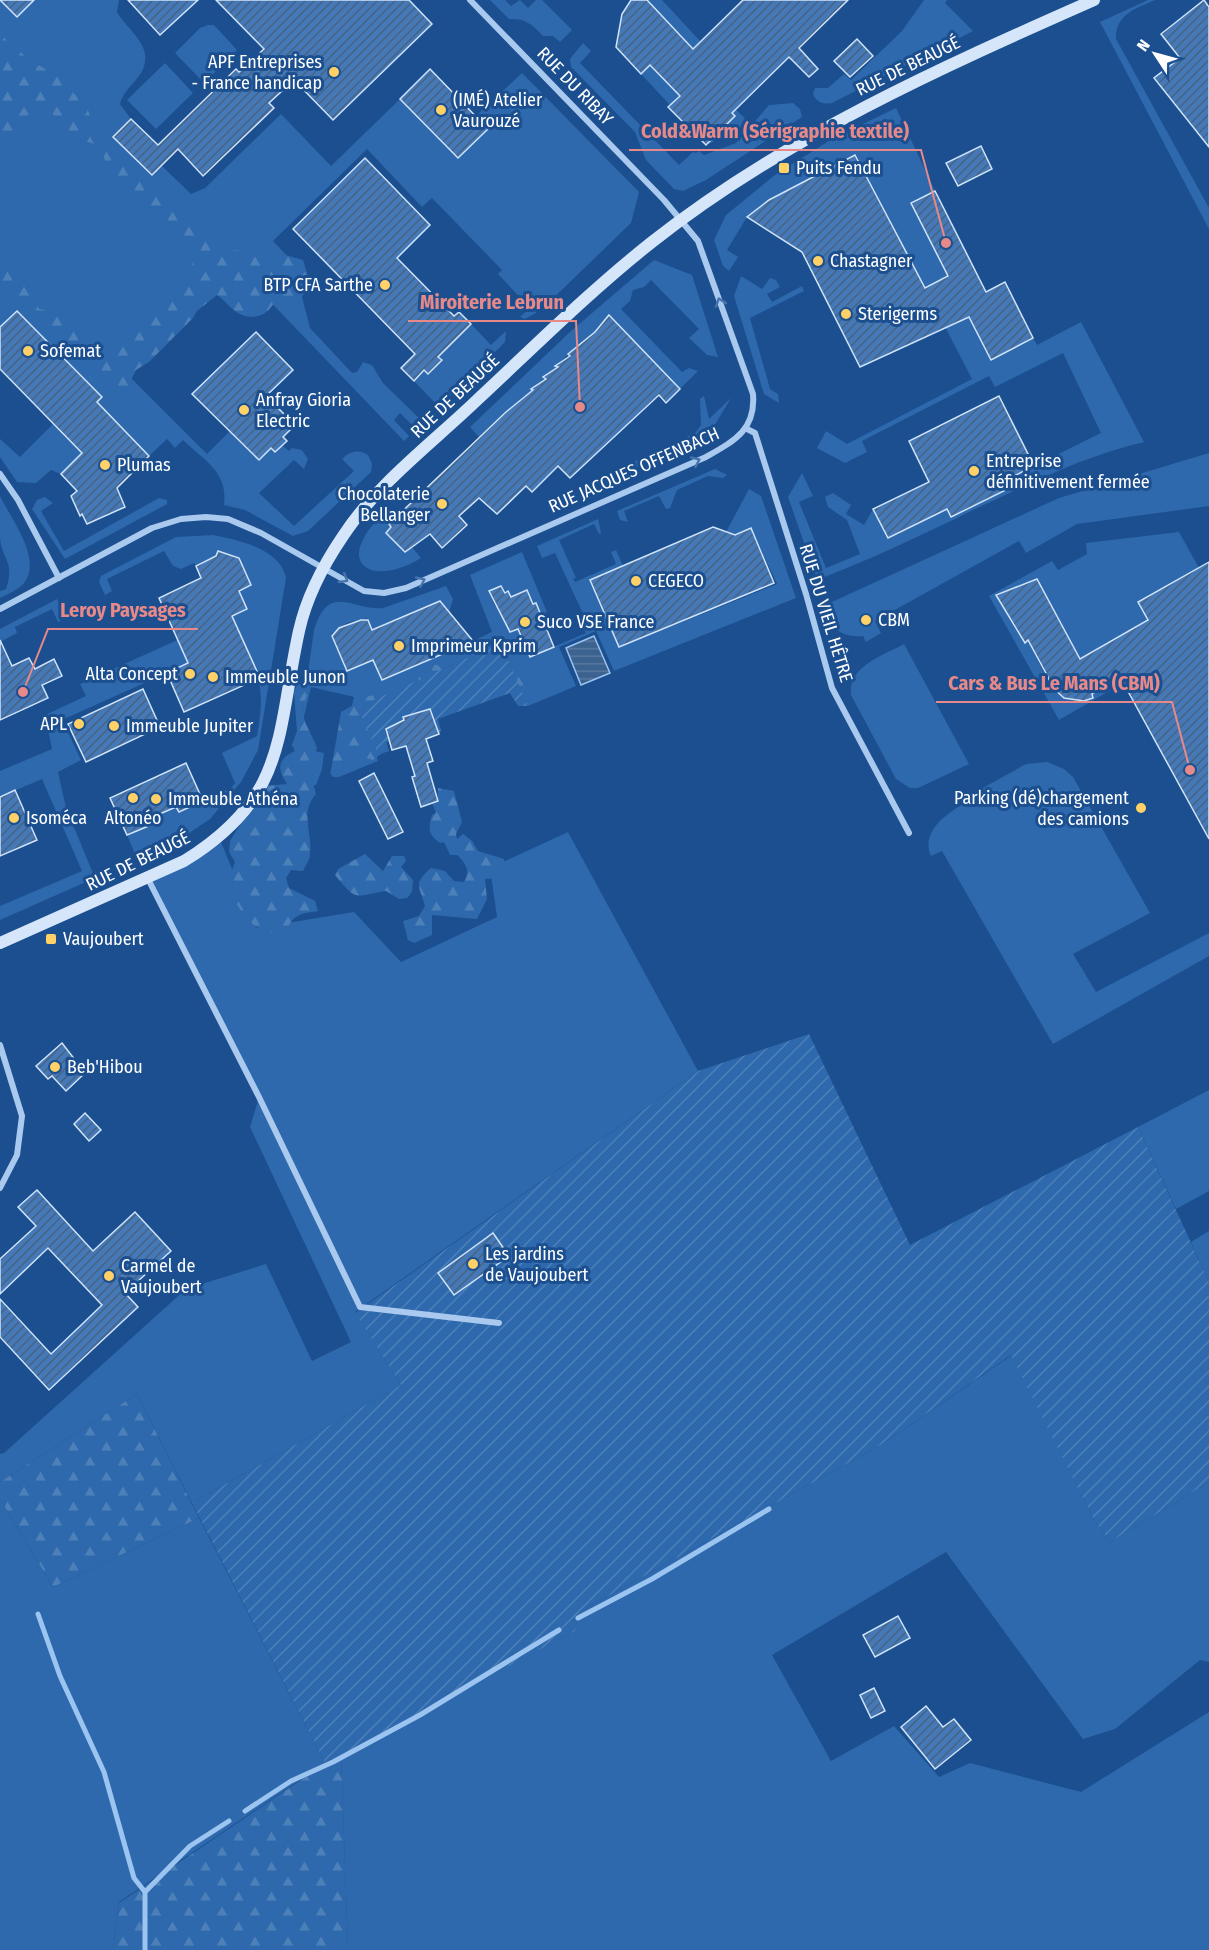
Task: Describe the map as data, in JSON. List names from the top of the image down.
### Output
{
  "streets": {
    "street": [
      "RUE DE BEAUGÉ",
      "RUE DU RIBAY",
      "RUE JACQUES OFFENBACH",
      "RUE DU VIEIL HÊTRE"
    ]
  },
  "crossings": [
    ["RUE DE BEAUGÉ", "RUE DU RIBAY"],
    ["RUE DE BEAUGÉ", "RUE JACQUES OFFENBACH"],
    ["RUE DU RIBAY", "RUE JACQUES OFFENBACH"],
    ["RUE JACQUES OFFENBACH", "RUE DU VIEIL HÊTRE"]
  ],
  "places": {
    "other": [
      "APF Entreprises - France handicap",
      "(IMÉ) Atelier Vaurouzé",
      "Cold&Warm (Sérigraphie textile)",
      "Chastagner",
      "BTP CFA Sarthe",
      "Sterigerms",
      "Sofemat",
      "Miroiterie Lebrun",
      "Anfray Gioria Electric",
      "Plumas",
      "Entreprise définitivement fermée",
      "Chocolaterie Bellanger",
      "CEGECO",
      "CBM",
      "Suco VSE France",
      "Imprimeur Kprim",
      "Alta Concept",
      "Immeuble Junon",
      "Leroy Paysages",
      "APL",
      "Immeuble Jupiter",
      "Cars & Bus Le Mans (CBM)",
      "Altonéo",
      "Immeuble Athéna",
      "Parking (dé)chargement des camions",
      "Isoméca",
      "Beb'Hibou",
      "Les jardins de Vaujoubert",
      "Carmel de Vaujoubert"
    ],
    "transit": ["Puits Fendu", "Vaujoubert"]
  },
  "north": "top left"
}
